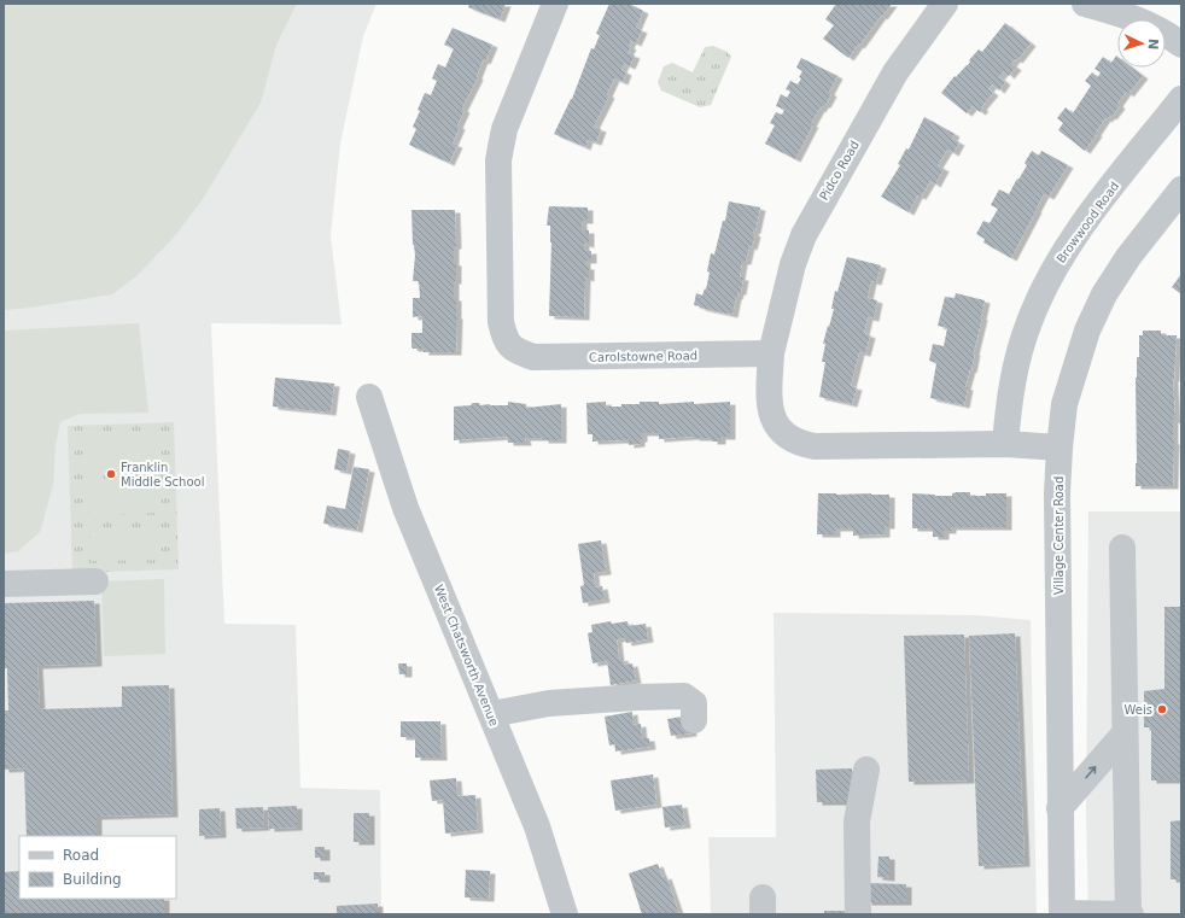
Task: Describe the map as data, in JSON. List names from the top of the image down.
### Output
{
  "streets": {
    "street": [
      "Pidco Road",
      "Browwood Road",
      "Carolstowne Road",
      "Village Center Road",
      "West Chatsworth Avenue"
    ]
  },
  "crossings": [
    ["Pidco Road", "Carolstowne Road"]
  ],
  "places": ["Franklin Middle School", "Weis"],
  "legend": ["Road", "Building"],
  "north": "right"
}
